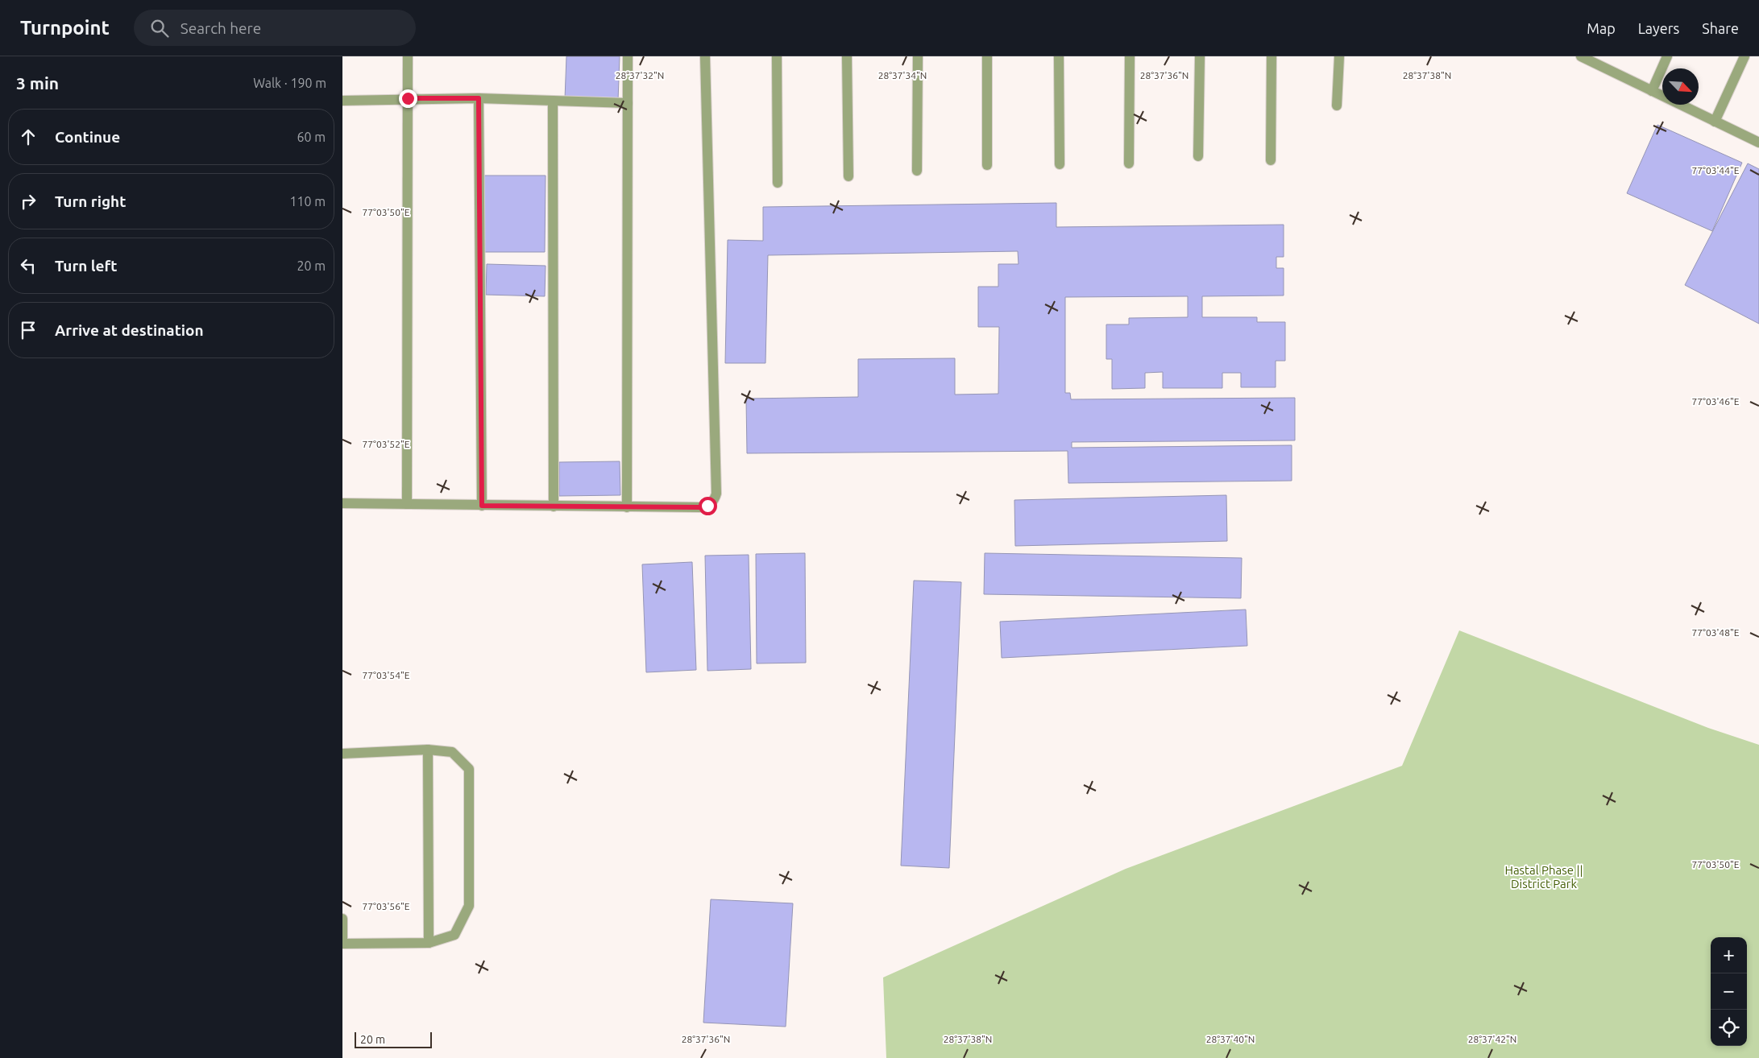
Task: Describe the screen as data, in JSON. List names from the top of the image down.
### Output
{
  "parks": ["Hastal Phase || District Park"],
  "scale_bar": "20 m",
  "north": "bottom right",
  "page": {
    "header": "Turnpoint",
    "search": "Search here",
    "nav": ["Map", "Layers", "Share"],
    "heading": ["3 min", "Walk · 190 m"],
    "list": [
      ["Continue", "60 m"],
      ["Turn right", "110 m"],
      ["Turn left", "20 m"],
      "Arrive at destination"
    ],
    "map_buttons": ["+", "−"],
    "scale": "20 m"
  },
  "coordinates": [
    "28°37'32\"N",
    "28°37'34\"N",
    "28°37'36\"N",
    "28°37'38\"N",
    "77°03'44\"E",
    "77°03'50\"E",
    "77°03'46\"E",
    "77°03'52\"E",
    "77°03'48\"E",
    "77°03'54\"E",
    "77°03'56\"E",
    "28°37'40\"N",
    "28°37'42\"N"
  ]
}
